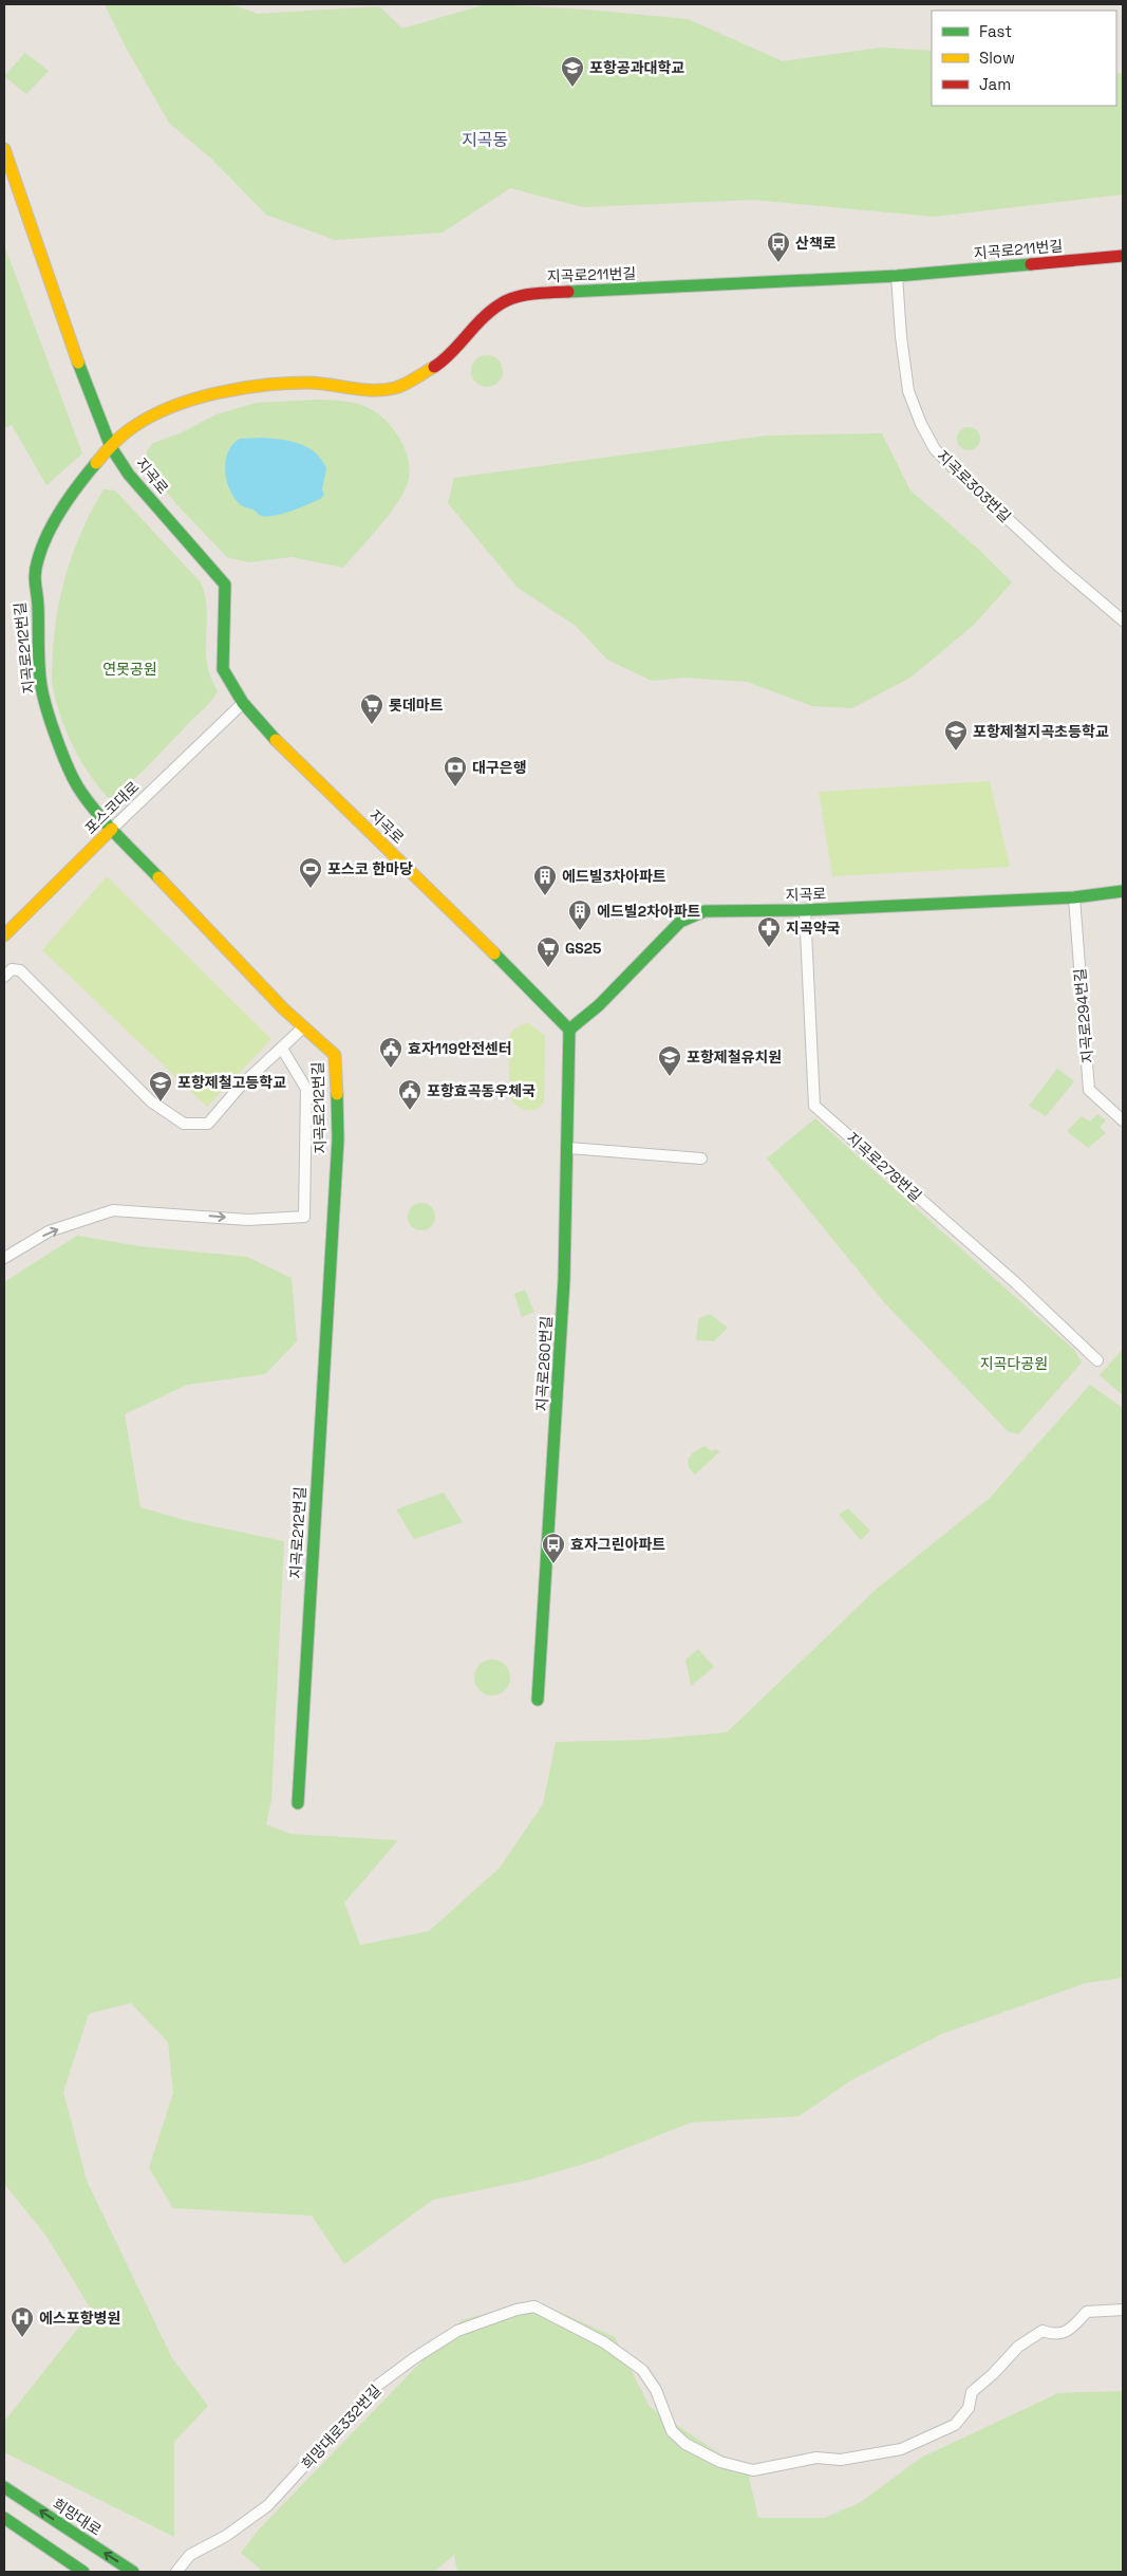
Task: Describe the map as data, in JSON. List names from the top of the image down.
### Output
{
  "streets": {
    "main road": [
      "지곡로211번길",
      "지곡로",
      "지곡로212번길",
      "포스코대로",
      "지곡로260번길",
      "희망대로"
    ],
    "street": [
      "지곡로303번길",
      "지곡로294번길",
      "지곡로278번길",
      "희망대로332번길"
    ]
  },
  "crossings": [
    ["지곡로211번길", "지곡로"],
    ["지곡로211번길", "지곡로303번길"],
    ["지곡로211번길", "지곡로212번길"],
    ["지곡로", "지곡로212번길"],
    ["지곡로", "포스코대로"],
    ["지곡로", "지곡로294번길"],
    ["지곡로", "지곡로278번길"],
    ["지곡로", "지곡로260번길"],
    ["지곡로212번길", "포스코대로"]
  ],
  "districts": ["지곡동"],
  "parks": ["연못공원", "지곡다공원"],
  "places": {
    "school or university": [
      "포항공과대학교",
      "포항제철지곡초등학교",
      "포항제철유치원",
      "포항제철고등학교"
    ],
    "bus stop": ["산책로", "효자그린아파트"],
    "supermarket": ["롯데마트", "GS25"],
    "bank": ["대구은행"],
    "sports": ["포스코 한마당"],
    "building": ["에드빌3차아파트", "에드빌2차아파트"],
    "pharmacy": ["지곡약국"],
    "public building": ["효자119안전센터", "포항효곡동우체국"],
    "hospital": ["에스포항병원"]
  },
  "legend": ["Fast", "Slow", "Jam"]
}
